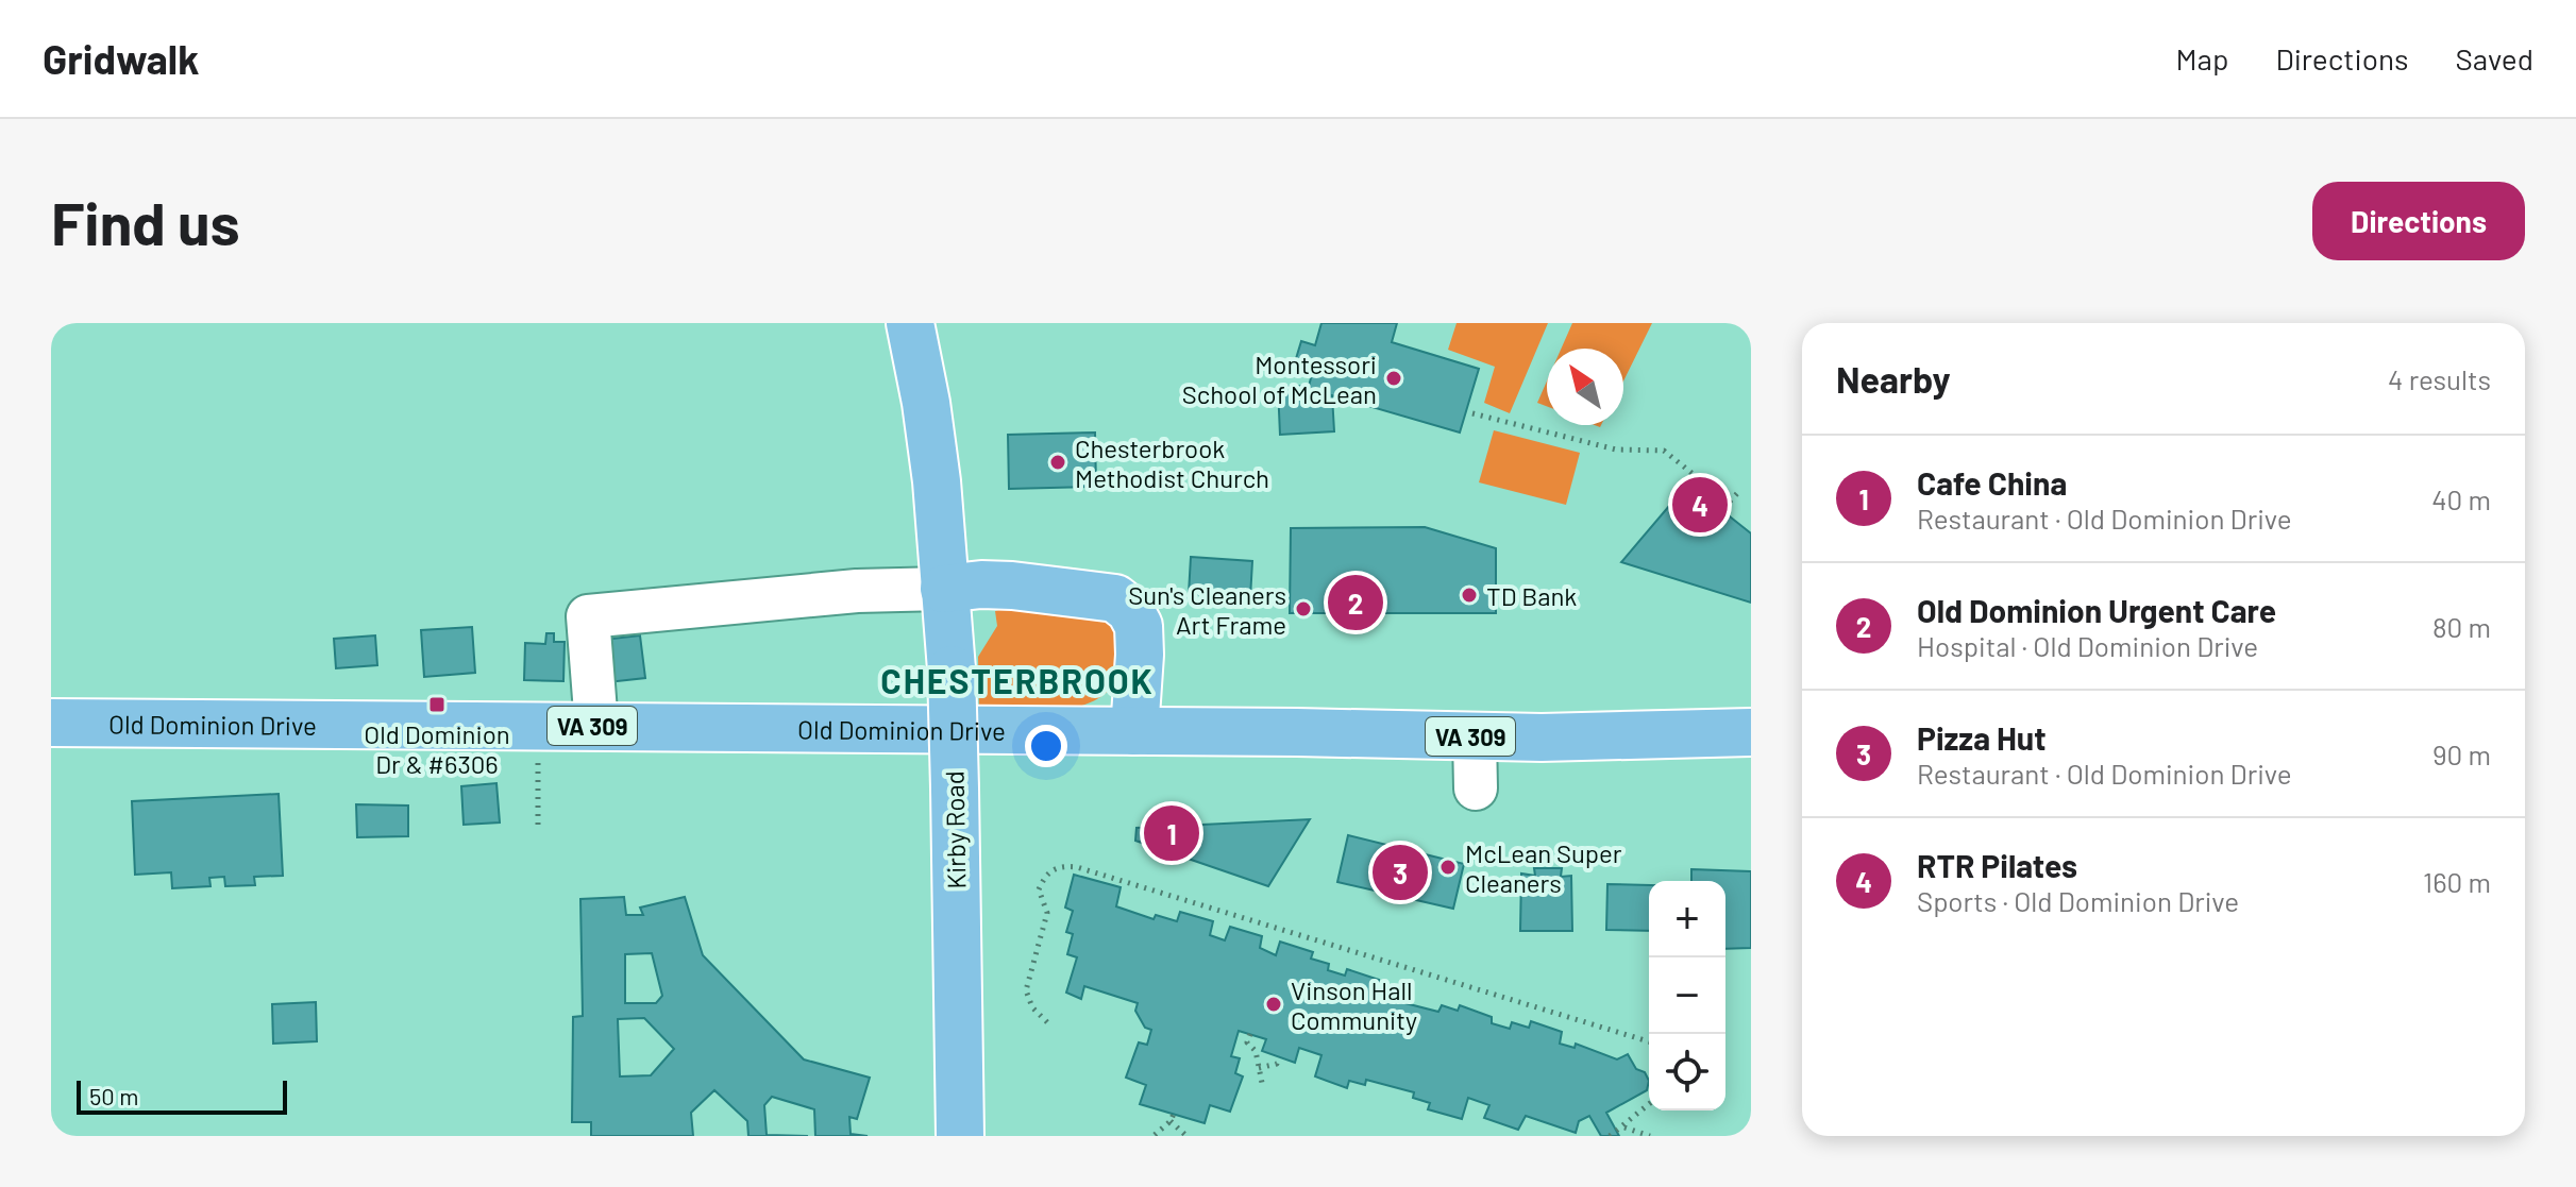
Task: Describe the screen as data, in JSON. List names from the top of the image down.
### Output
{
  "streets": {
    "main road": ["Old Dominion Drive", "VA 309", "Kirby Road"]
  },
  "districts": ["CHESTERBROOK"],
  "places": {
    "other": [
      "Montessori School of McLean",
      "Chesterbrook Methodist Church",
      "TD Bank",
      "Sun's Cleaners Art Frame",
      "McLean Super Cleaners",
      "Vinson Hall Community"
    ],
    "transit": ["Old Dominion Dr & #6306"]
  },
  "scale_bar": "50 m",
  "north": "top left",
  "page": {
    "header": "Gridwalk",
    "nav": ["Map", "Directions", "Saved"],
    "buttons": "Directions",
    "title": "Find us",
    "heading": ["Nearby", "4 results"],
    "list": [
      {
        "mark": "1",
        "name": "Cafe China",
        "note": "Restaurant · Old Dominion Drive",
        "value": "40 m"
      },
      {
        "mark": "2",
        "name": "Old Dominion Urgent Care",
        "note": "Hospital · Old Dominion Drive",
        "value": "80 m"
      },
      {
        "mark": "3",
        "name": "Pizza Hut",
        "note": "Restaurant · Old Dominion Drive",
        "value": "90 m"
      },
      {
        "mark": "4",
        "name": "RTR Pilates",
        "note": "Sports · Old Dominion Drive",
        "value": "160 m"
      }
    ],
    "pins": [
      "4",
      "2",
      "1",
      "3"
    ],
    "map_buttons": ["+", "−"],
    "scale": "50 m"
  }
}
